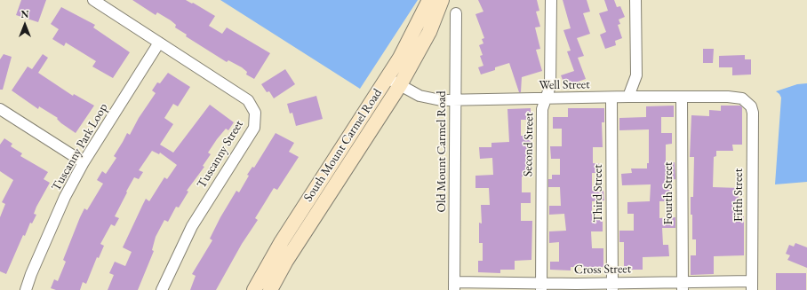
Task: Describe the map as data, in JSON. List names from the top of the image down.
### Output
{
  "streets": {
    "street": [
      "Well Street",
      "Second Street",
      "South Mount Carmel Road",
      "Tuscanny Park Loop",
      "Old Mount Carmel Road",
      "Tuscanny Street",
      "Third Street",
      "Fourth Street",
      "Fifth Street",
      "Cross Street"
    ]
  },
  "crossings": [
    ["Well Street", "Second Street"],
    ["Well Street", "South Mount Carmel Road"],
    ["Well Street", "Old Mount Carmel Road"],
    ["Well Street", "Third Street"],
    ["Well Street", "Fourth Street"],
    ["Well Street", "Fifth Street"],
    ["Second Street", "Cross Street"],
    ["Tuscanny Park Loop", "Tuscanny Street"],
    ["Old Mount Carmel Road", "Cross Street"],
    ["Third Street", "Cross Street"],
    ["Fourth Street", "Cross Street"],
    ["Fifth Street", "Cross Street"]
  ],
  "north": "top"
}
